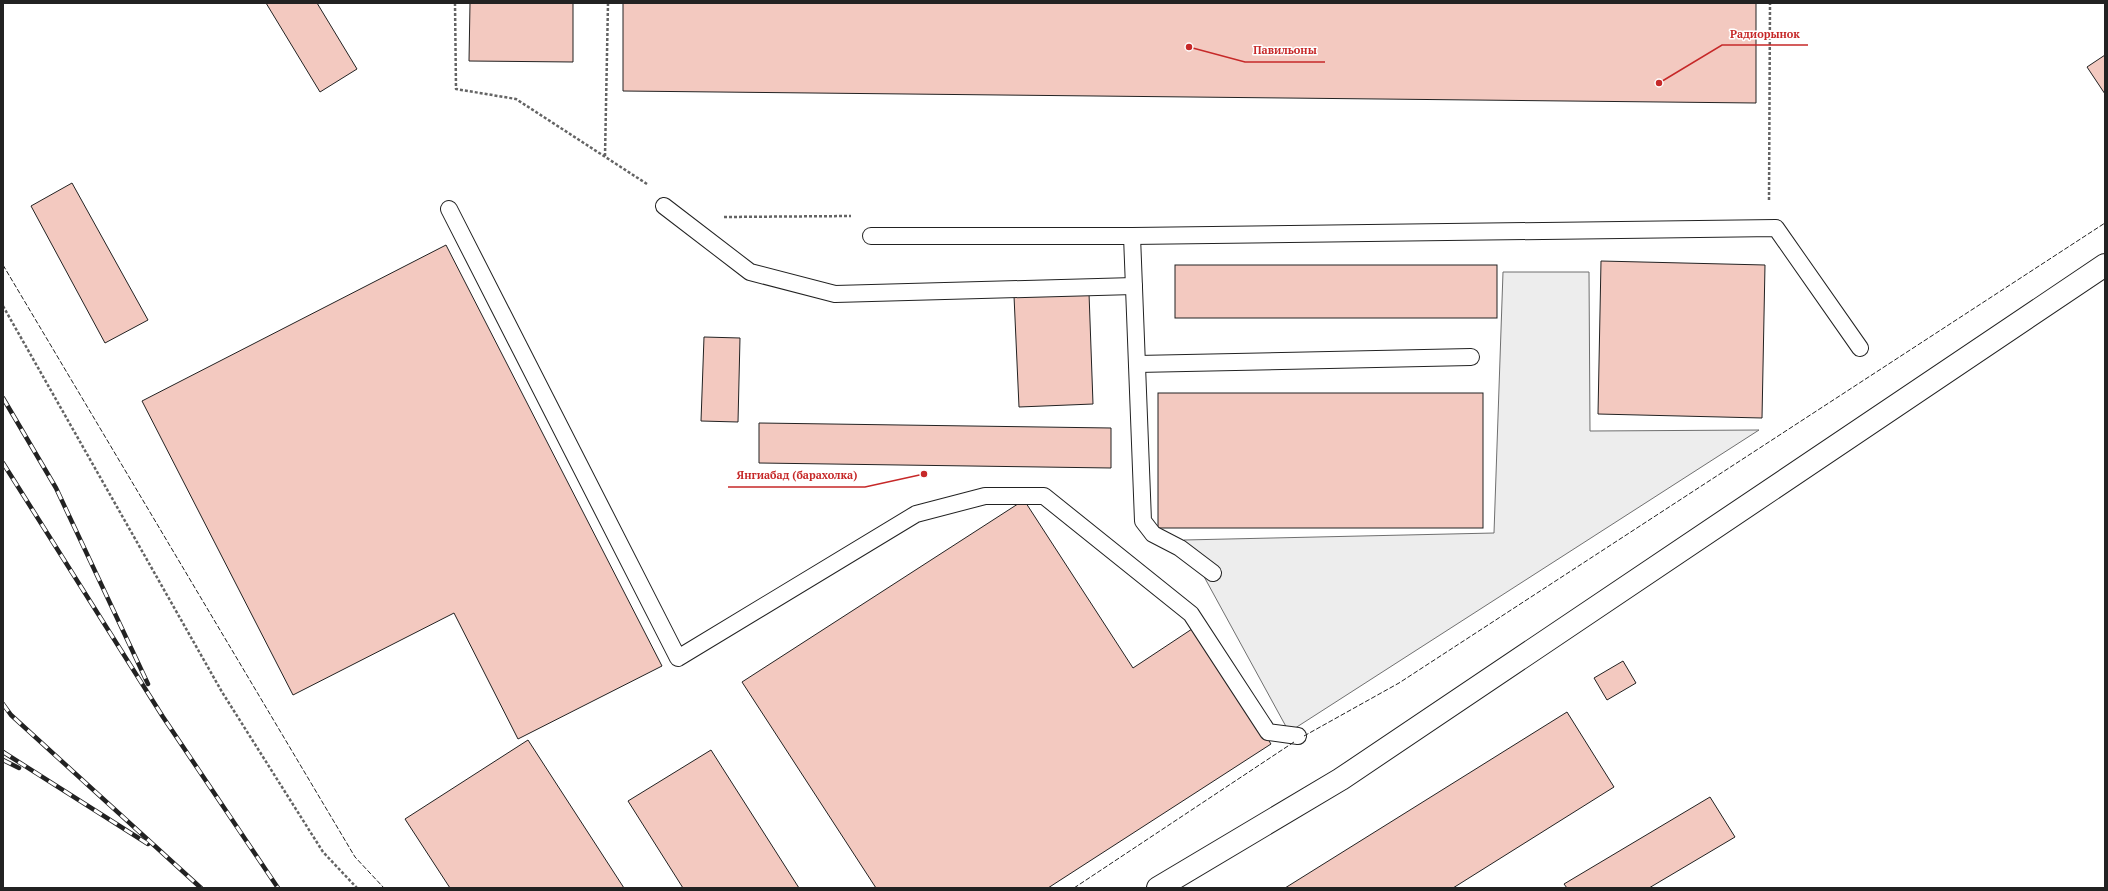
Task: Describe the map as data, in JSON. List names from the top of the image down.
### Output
{
  "places": ["Павильоны", "Радиорынок", "Янгиабад (барахолка)"]
}
